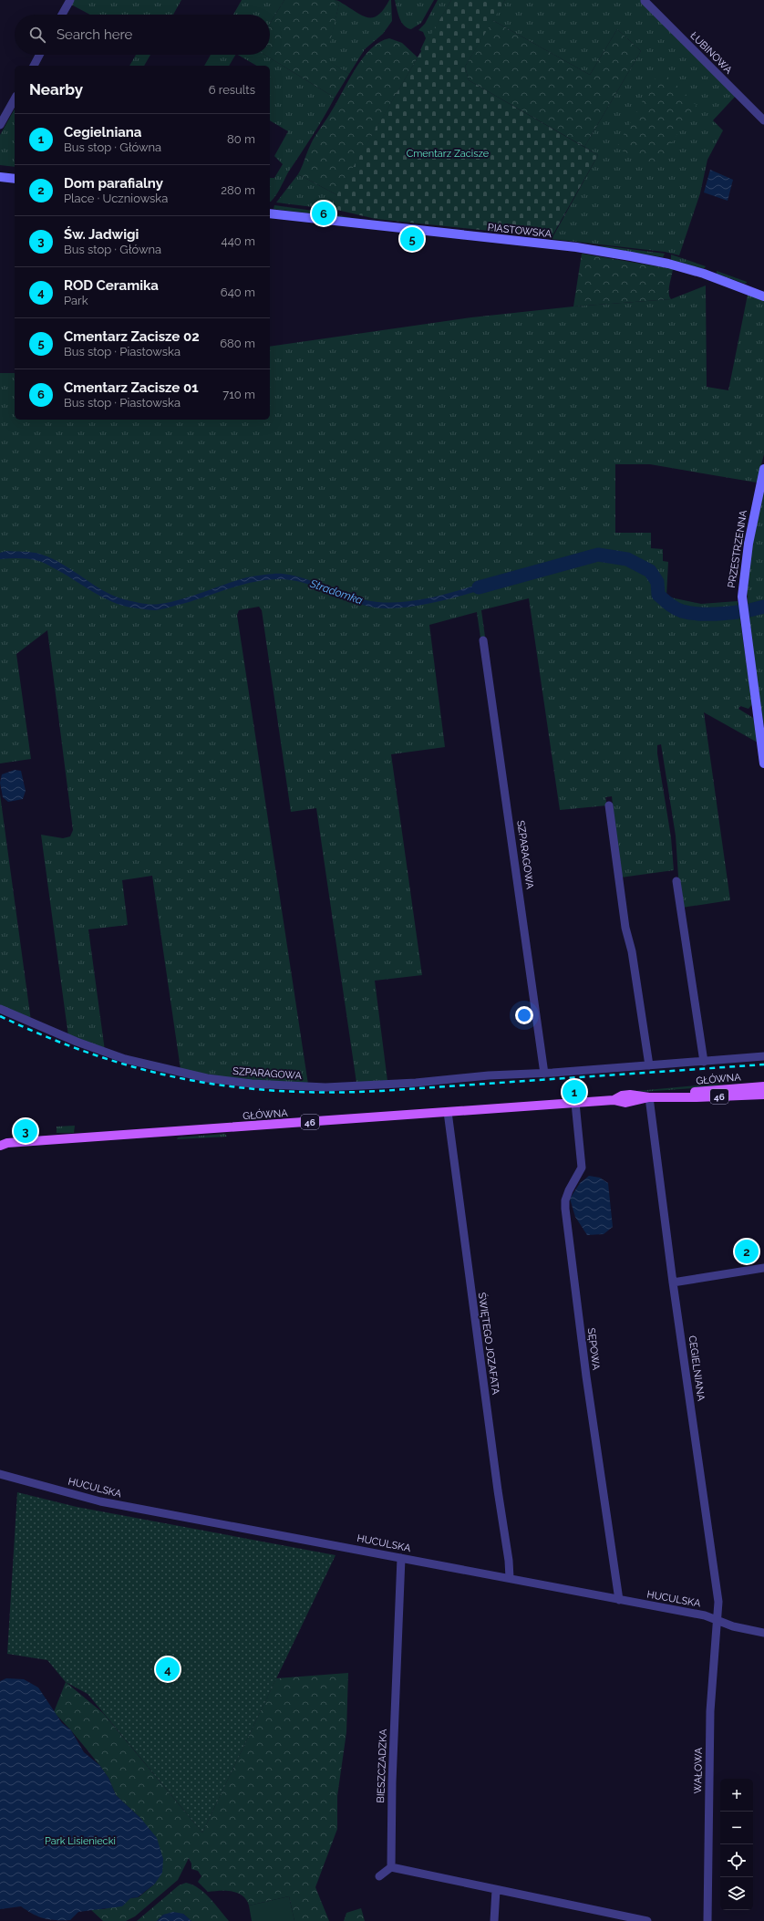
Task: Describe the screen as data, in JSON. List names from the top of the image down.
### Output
{
  "streets": {
    "main road": ["GŁÓWNA", "46"],
    "street": [
      "ŁUBINOWA",
      "PIASTOWSKA",
      "PRZESTRZENNA",
      "SZPARAGOWA",
      "ŚWIĘTEGO JOZAFATA",
      "SĘPOWA",
      "CEGIELNIANA",
      "HUCULSKA",
      "BIESZCZADZKA",
      "WAŁOWA"
    ]
  },
  "crossings": [
    ["GŁÓWNA", "ŚWIĘTEGO JOZAFATA"],
    ["GŁÓWNA", "SĘPOWA"],
    ["GŁÓWNA", "CEGIELNIANA"],
    ["ŚWIĘTEGO JOZAFATA", "HUCULSKA"],
    ["SĘPOWA", "HUCULSKA"],
    ["CEGIELNIANA", "HUCULSKA"],
    ["CEGIELNIANA", "WAŁOWA"],
    ["HUCULSKA", "BIESZCZADZKA"],
    ["HUCULSKA", "WAŁOWA"]
  ],
  "water": ["Stradomka"],
  "parks": ["Cmentarz Zacisze", "Park Lisieniecki"],
  "page": {
    "search": "Search here",
    "heading": ["Nearby", "6 results"],
    "list": [
      {
        "mark": "1",
        "name": "Cegielniana",
        "note": "Bus stop · Główna",
        "value": "80 m"
      },
      {
        "mark": "2",
        "name": "Dom parafialny",
        "note": "Place · Uczniowska",
        "value": "280 m"
      },
      {
        "mark": "3",
        "name": "Św. Jadwigi",
        "note": "Bus stop · Główna",
        "value": "440 m"
      },
      {
        "mark": "4",
        "name": "ROD Ceramika",
        "note": "Park",
        "value": "640 m"
      },
      {
        "mark": "5",
        "name": "Cmentarz Zacisze 02",
        "note": "Bus stop · Piastowska",
        "value": "680 m"
      },
      {
        "mark": "6",
        "name": "Cmentarz Zacisze 01",
        "note": "Bus stop · Piastowska",
        "value": "710 m"
      }
    ],
    "pins": [
      "6",
      "5",
      "1",
      "3",
      "2",
      "4"
    ],
    "map_buttons": ["+", "−"]
  }
}
